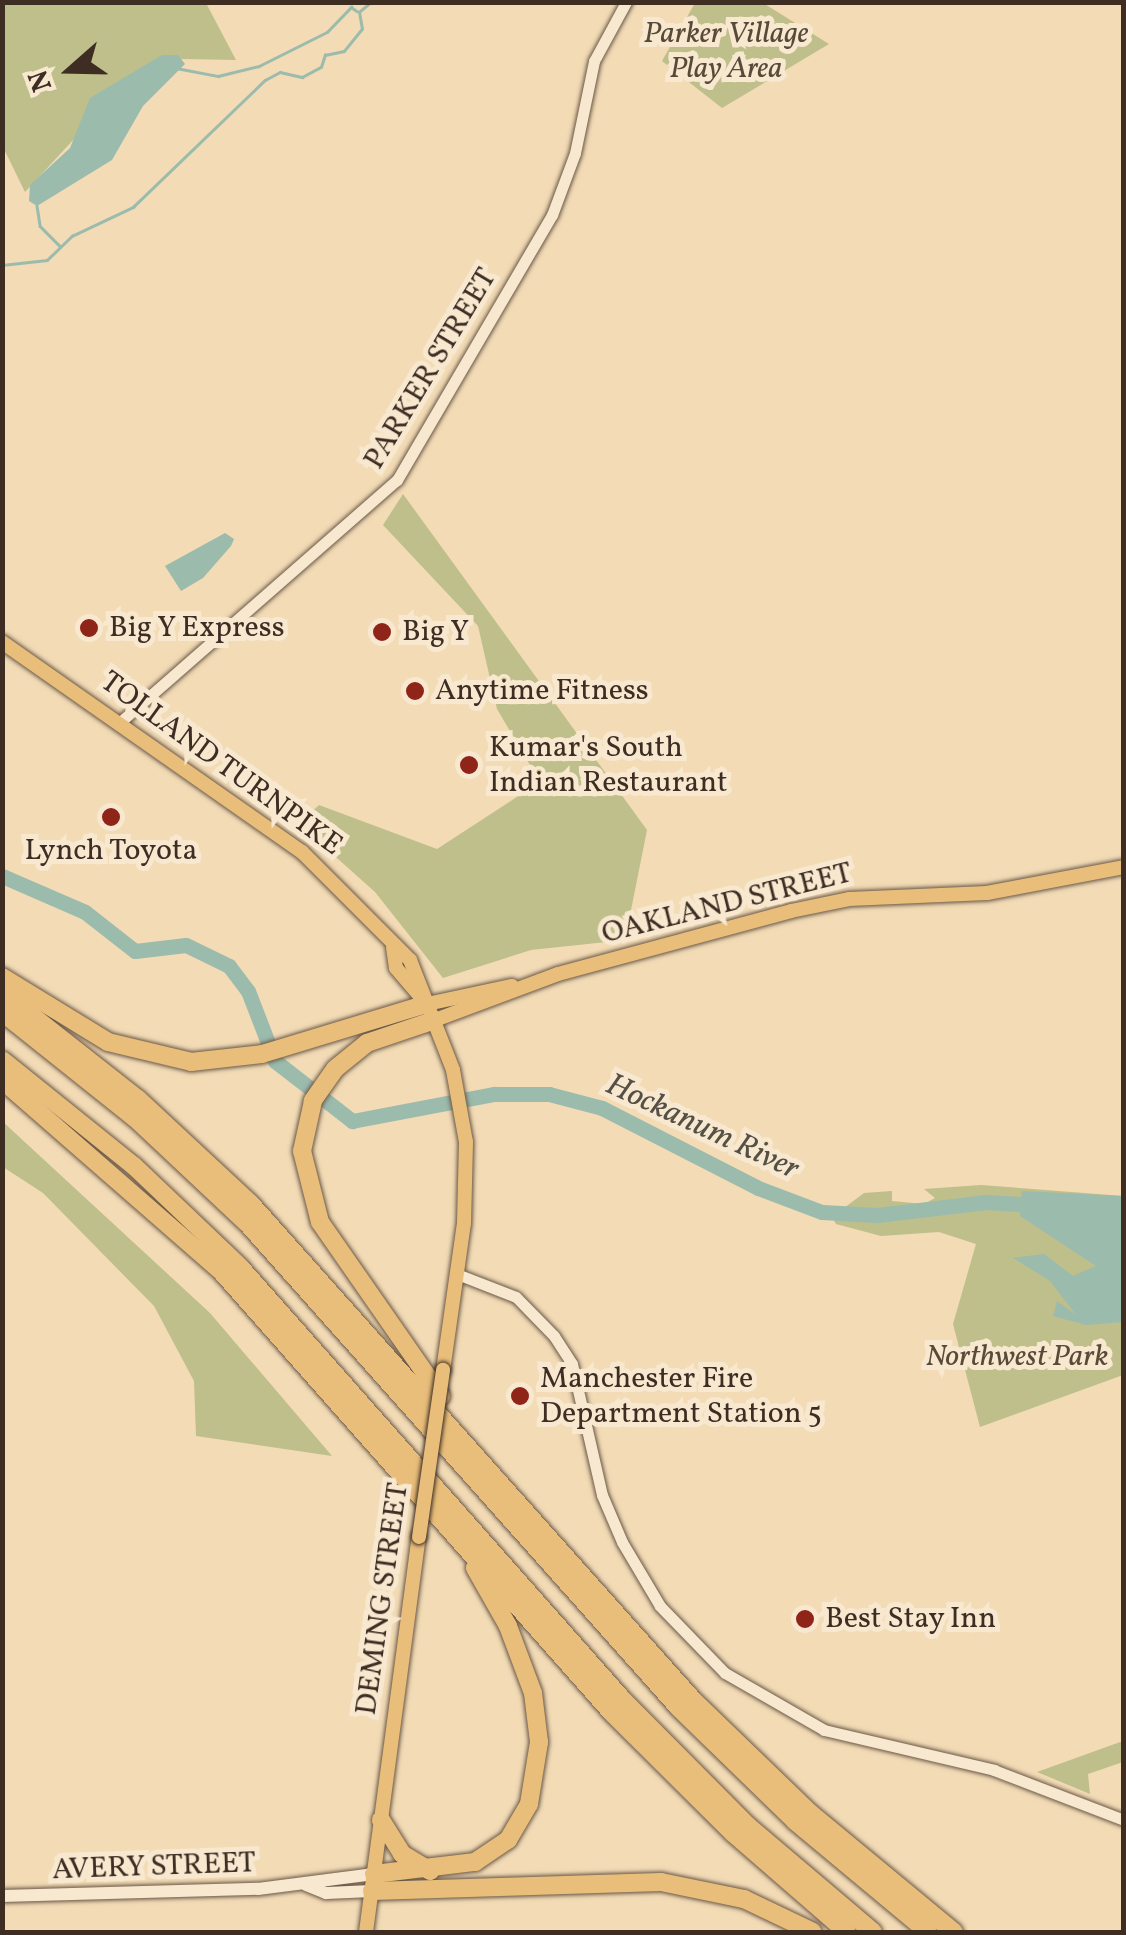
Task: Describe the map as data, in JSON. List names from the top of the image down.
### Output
{
  "streets": {
    "main road": [
      "TOLLAND TURNPIKE",
      "OAKLAND STREET",
      "DEMING STREET",
      "AVERY STREET"
    ],
    "street": ["PARKER STREET"]
  },
  "crossings": [
    ["PARKER STREET", "TOLLAND TURNPIKE"],
    ["TOLLAND TURNPIKE", "OAKLAND STREET"],
    ["TOLLAND TURNPIKE", "DEMING STREET"],
    ["DEMING STREET", "AVERY STREET"]
  ],
  "water": ["Hockanum River"],
  "parks": ["Parker Village Play Area", "Northwest Park"],
  "places": [
    "Big Y Express",
    "Big Y",
    "Anytime Fitness",
    "Kumar's South Indian Restaurant",
    "Lynch Toyota",
    "Manchester Fire Department Station 5",
    "Best Stay Inn"
  ],
  "north": "left"
}
